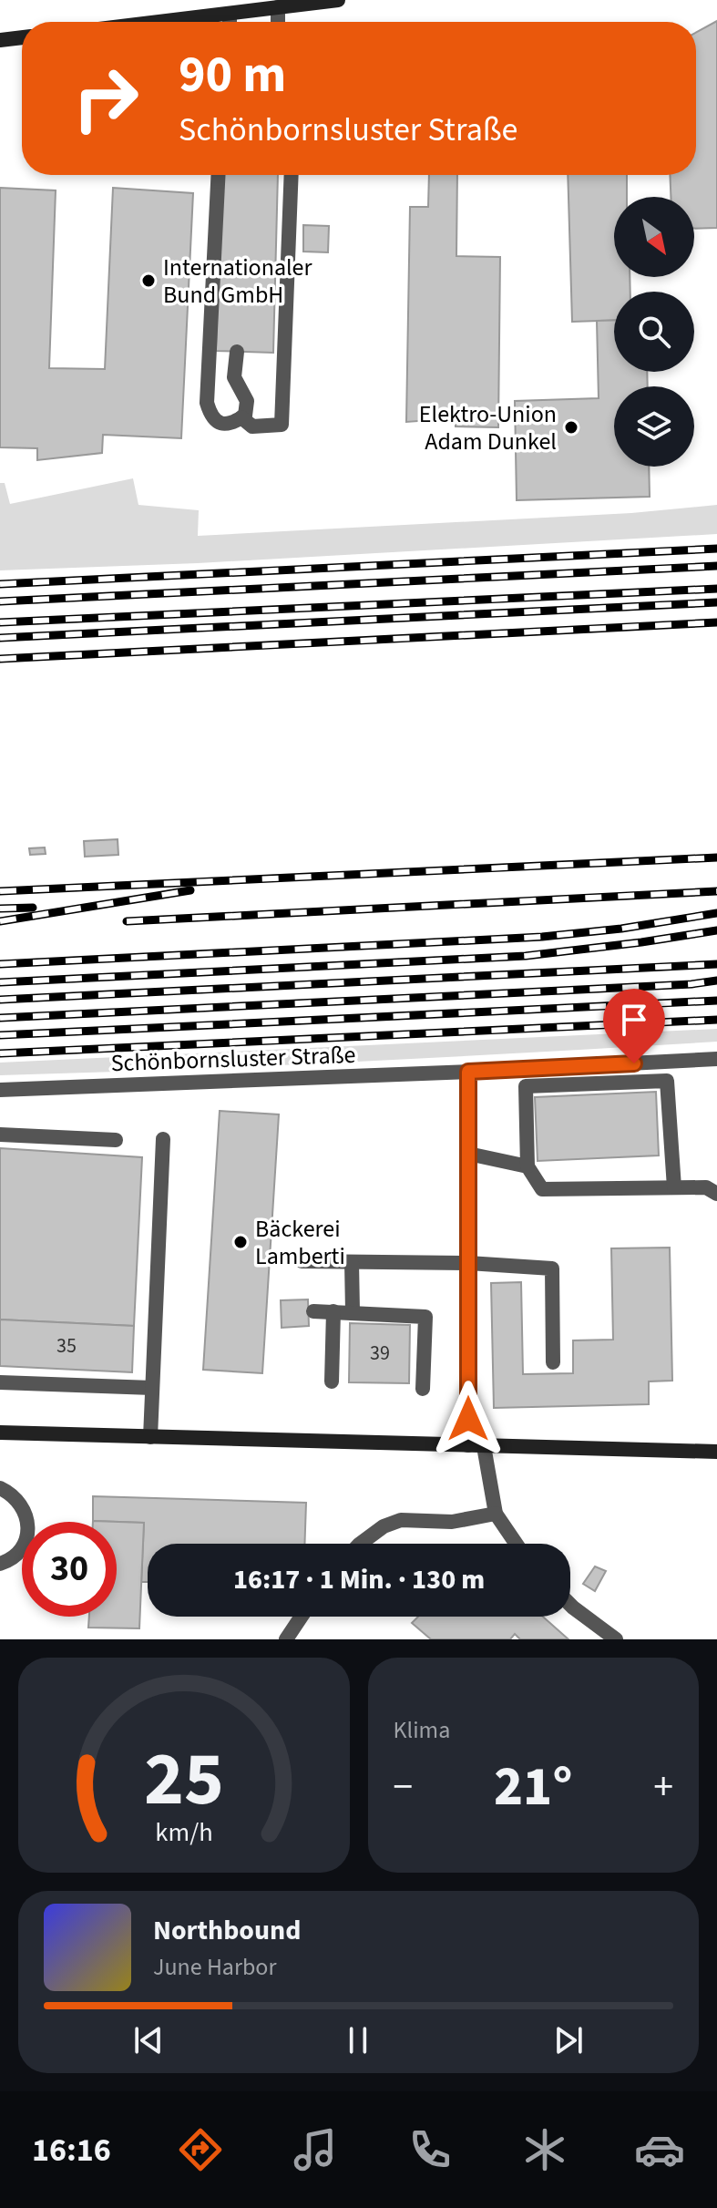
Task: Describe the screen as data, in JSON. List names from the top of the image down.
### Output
{
  "streets": {
    "street": ["Schönbornsluster Straße"]
  },
  "places": ["Internationaler Bund GmbH", "Elektro-Union Adam Dunkel", "Bäckerei Lamberti"],
  "house_numbers": ["35", "39"],
  "north": "bottom right",
  "page": {
    "turn": ["90 m", "Schönbornsluster Straße"],
    "limit": "30",
    "trip": "16:17 · 1 Min. · 130 m",
    "tile": "Klima",
    "heat": ["−", "21°", "+"],
    "song": ["Northbound", "June Harbor"],
    "tabs": "16:16",
    "gauge": ["25", "km/h"]
  }
}
